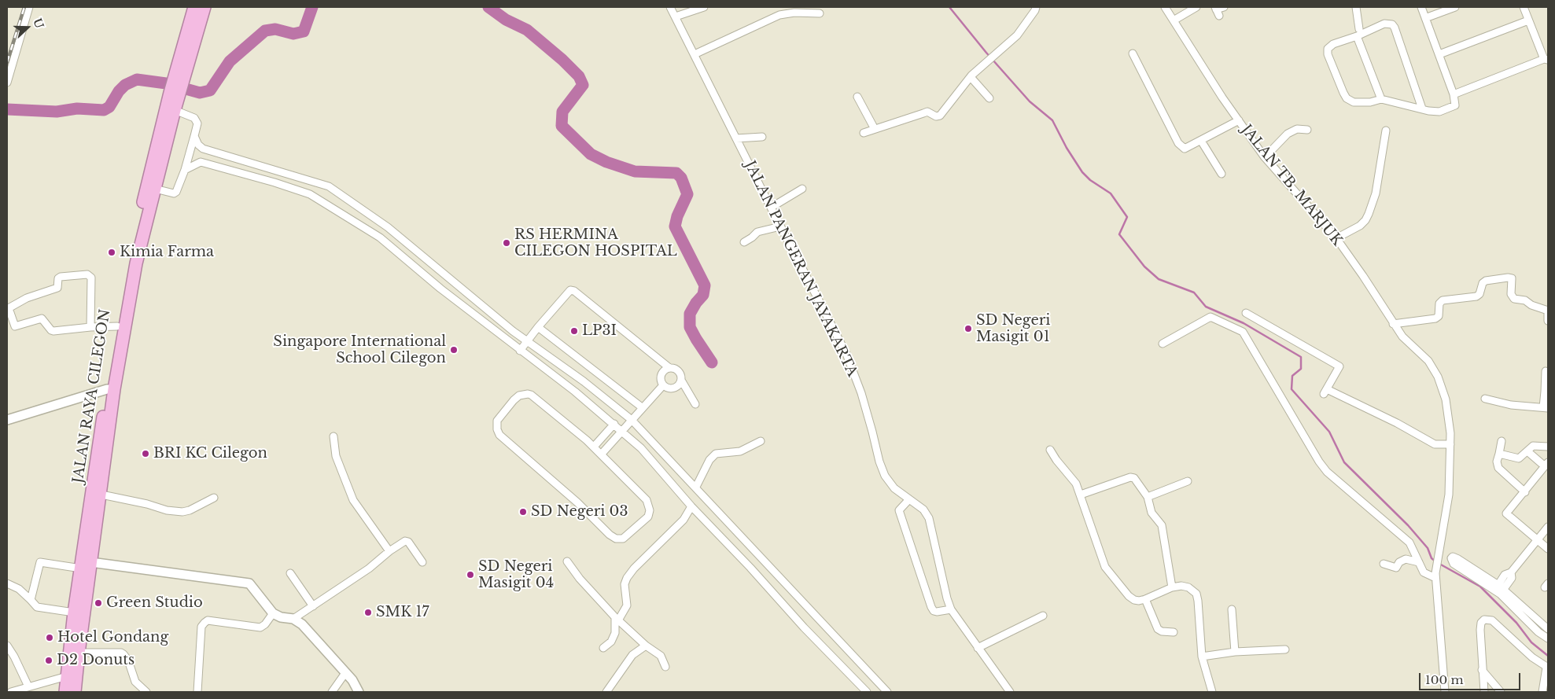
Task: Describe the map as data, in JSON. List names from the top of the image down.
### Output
{
  "streets": {
    "highway": ["JALAN RAYA CILEGON"],
    "street": ["JALAN TB. MARJUK", "JALAN PANGERAN JAYAKARTA"]
  },
  "places": [
    "RS HERMINA CILEGON HOSPITAL",
    "Kimia Farma",
    "SD Negeri Masigit 01",
    "LP3I",
    "Singapore International School Cilegon",
    "BRI KC Cilegon",
    "SD Negeri 03",
    "SD Negeri Masigit 04",
    "Green Studio",
    "SMK 17",
    "Hotel Gondang",
    "D2 Donuts"
  ],
  "scale_bar": "100 m",
  "north": "right"
}
